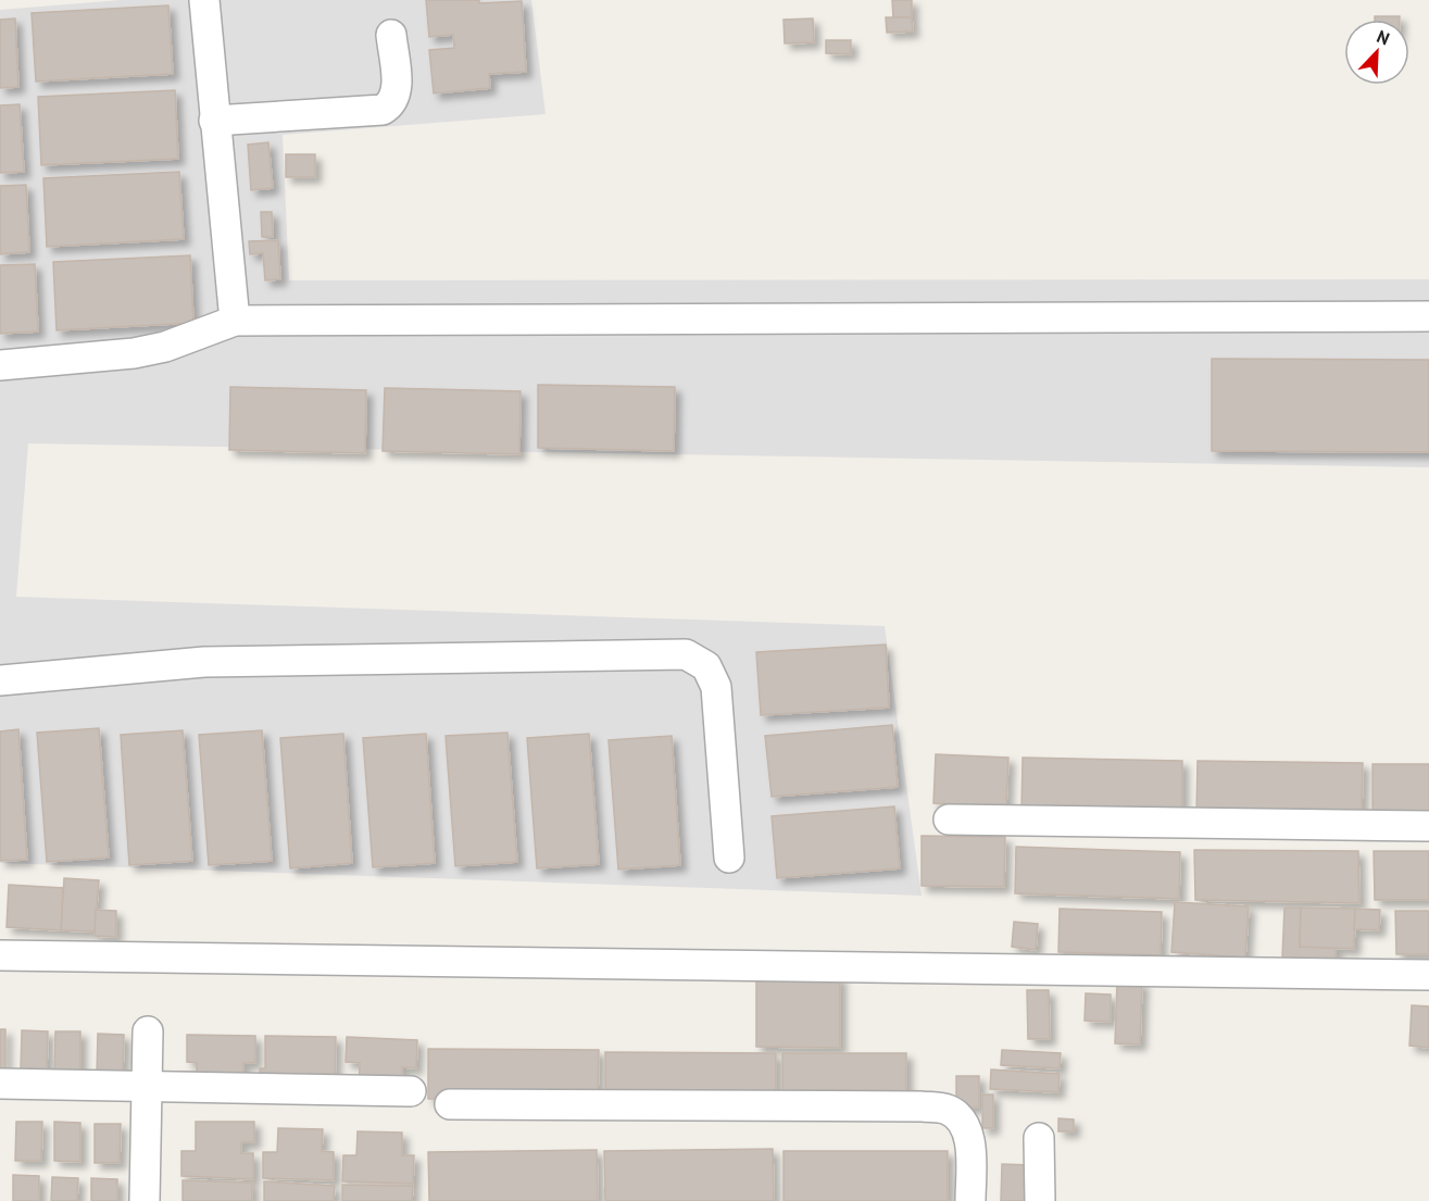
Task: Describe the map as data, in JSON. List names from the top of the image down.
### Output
{
  "north": "top right"
}
